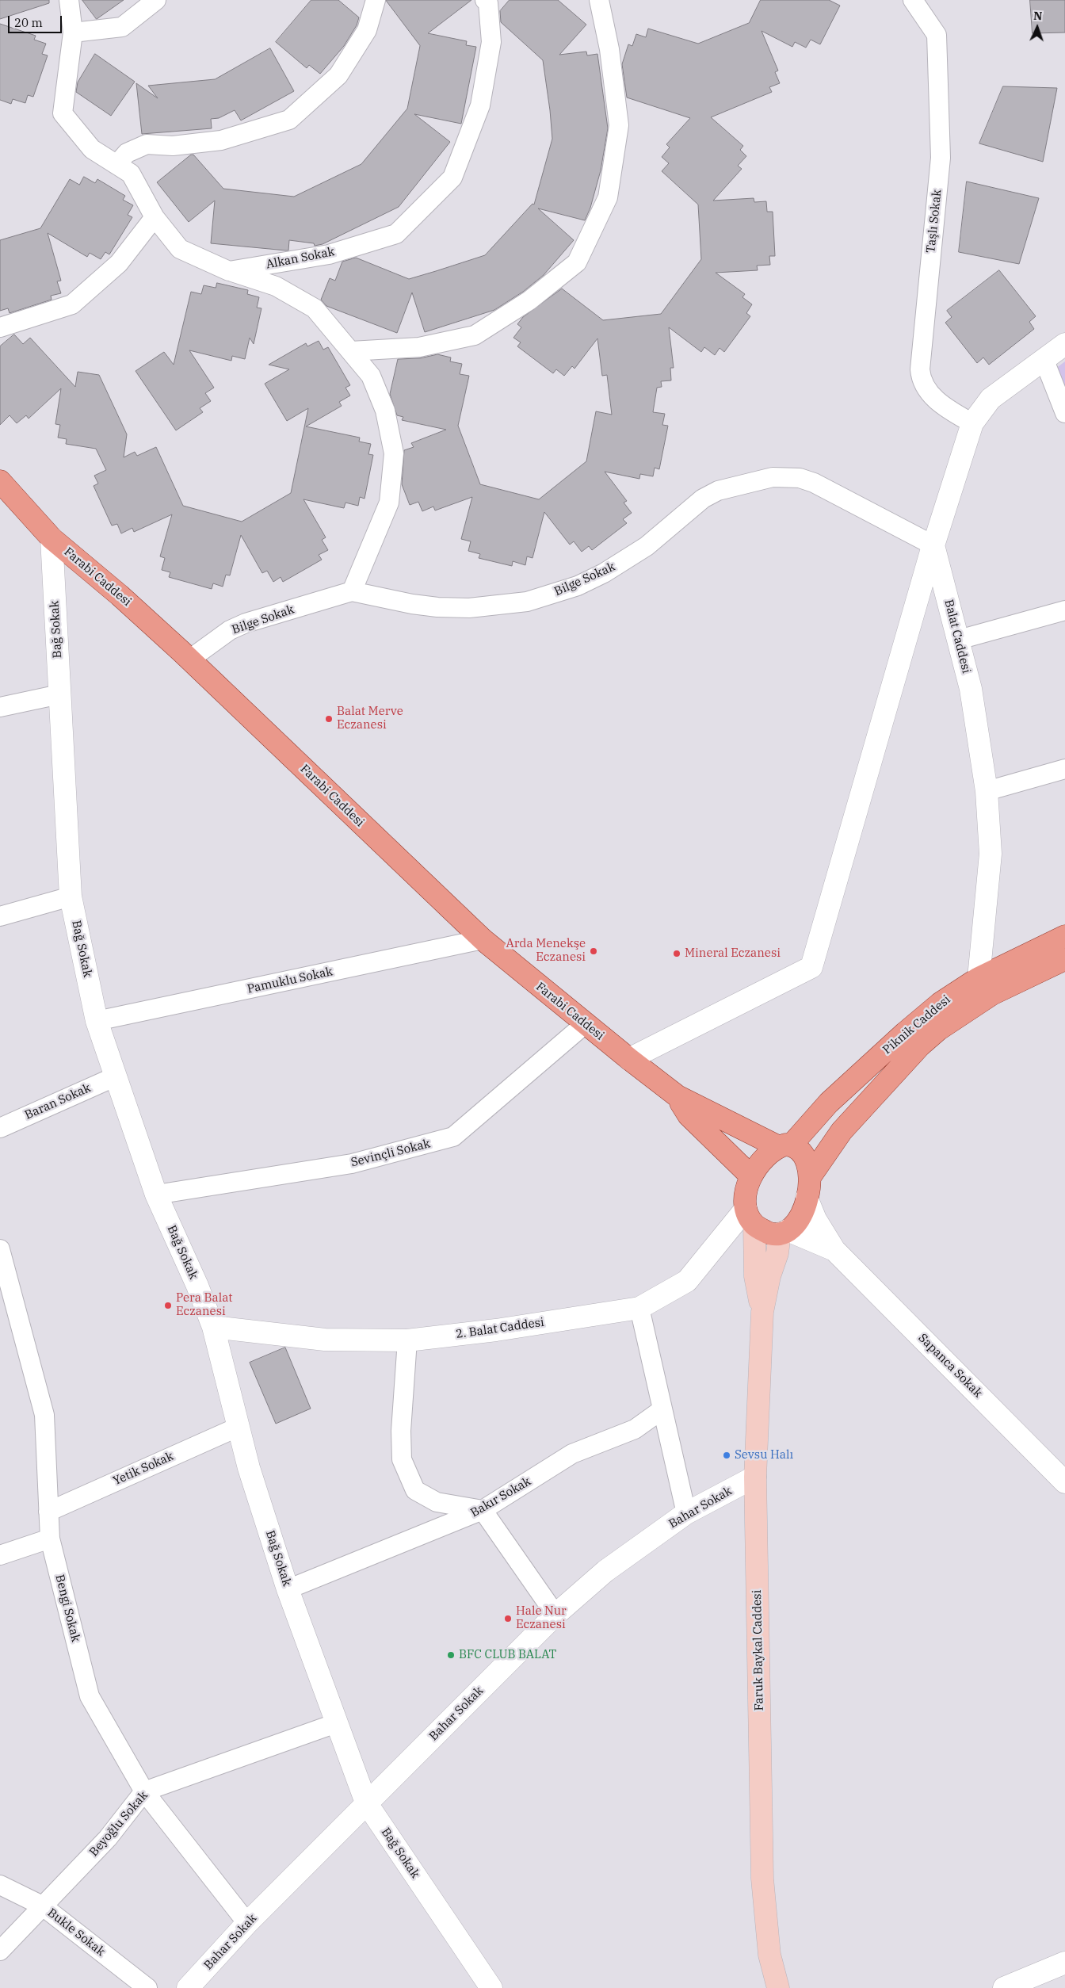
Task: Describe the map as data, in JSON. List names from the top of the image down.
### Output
{
  "streets": {
    "main road": ["Farabi Caddesi", "Piknik Caddesi", "Faruk Baykal Caddesi"],
    "street": [
      "Taşlı Sokak",
      "Alkan Sokak",
      "Bilge Sokak",
      "Bağ Sokak",
      "Balat Caddesi",
      "Pamuklu Sokak",
      "Baran Sokak",
      "Sevinçli Sokak",
      "2. Balat Caddesi",
      "Sapanca Sokak",
      "Yetik Sokak",
      "Bakır Sokak",
      "Bahar Sokak",
      "Bengi Sokak",
      "Beyoğlu Sokak",
      "Bukle Sokak"
    ]
  },
  "crossings": [
    ["Farabi Caddesi", "Bilge Sokak"],
    ["Farabi Caddesi", "Bağ Sokak"],
    ["Farabi Caddesi", "Pamuklu Sokak"],
    ["Farabi Caddesi", "Sevinçli Sokak"],
    ["Bilge Sokak", "Balat Caddesi"],
    ["Bağ Sokak", "Pamuklu Sokak"],
    ["Bağ Sokak", "Baran Sokak"],
    ["Bağ Sokak", "Sevinçli Sokak"],
    ["Bağ Sokak", "2. Balat Caddesi"],
    ["Bağ Sokak", "Yetik Sokak"],
    ["Bağ Sokak", "Bakır Sokak"],
    ["Bağ Sokak", "Bahar Sokak"],
    ["Bağ Sokak", "Beyoğlu Sokak"],
    ["Balat Caddesi", "Piknik Caddesi"],
    ["Piknik Caddesi", "2. Balat Caddesi"],
    ["Piknik Caddesi", "Sapanca Sokak"],
    ["2. Balat Caddesi", "Sapanca Sokak"],
    ["Yetik Sokak", "Bengi Sokak"],
    ["Bahar Sokak", "Bengi Sokak"],
    ["Bahar Sokak", "Faruk Baykal Caddesi"],
    ["Bengi Sokak", "Beyoğlu Sokak"],
    ["Beyoğlu Sokak", "Bukle Sokak"]
  ],
  "places": [
    "Balat Merve Eczanesi",
    "Arda Menekşe Eczanesi",
    "Mineral Eczanesi",
    "Pera Balat Eczanesi",
    "Sevsu Halı",
    "Hale Nur Eczanesi",
    "BFC CLUB BALAT"
  ],
  "scale_bar": "20 m",
  "north": "top"
}
